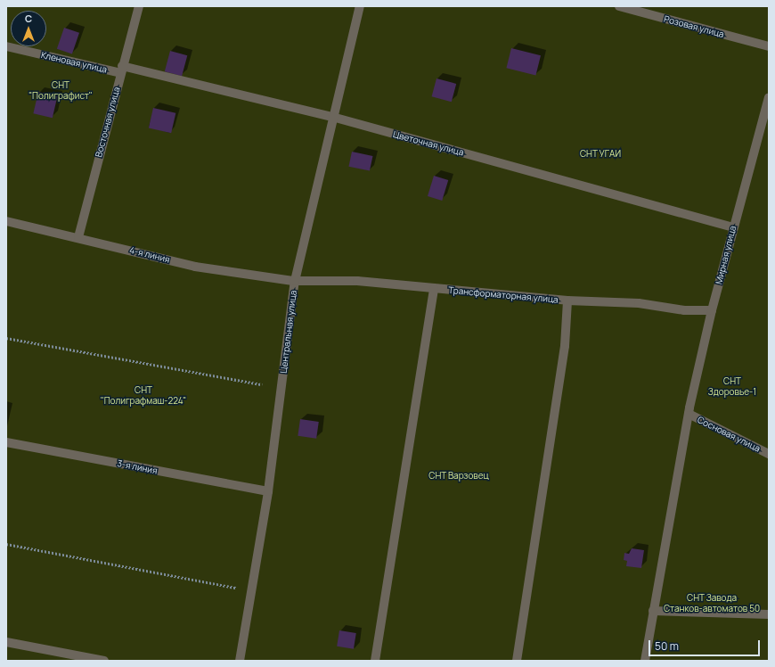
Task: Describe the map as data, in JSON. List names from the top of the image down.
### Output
{
  "streets": {
    "street": [
      "Розовая улица",
      "Кленовая улица",
      "Восточная улица",
      "Цветочная улица",
      "4-я линия",
      "Мирная улица",
      "Трансформаторная улица",
      "Центральная улица",
      "Сосновая улица",
      "3-я линия"
    ]
  },
  "crossings": [
    ["Кленовая улица", "Восточная улица"],
    ["Кленовая улица", "Цветочная улица"],
    ["Восточная улица", "Цветочная улица"],
    ["Восточная улица", "4-я линия"],
    ["Цветочная улица", "Мирная улица"],
    ["Цветочная улица", "Центральная улица"],
    ["4-я линия", "Трансформаторная улица"],
    ["4-я линия", "Центральная улица"],
    ["Мирная улица", "Трансформаторная улица"],
    ["Мирная улица", "Сосновая улица"],
    ["Трансформаторная улица", "Центральная улица"],
    ["Центральная улица", "3-я линия"]
  ],
  "parks": [
    "СНТ \"Полиграфист\"",
    "СНТ УГАИ",
    "СНТ Здоровье-1",
    "СНТ \"Полиграфмаш-224\"",
    "СНТ Варзовец",
    "СНТ Завода Станков-автоматов 50"
  ],
  "scale_bar": "50 m",
  "north": "top"
}
